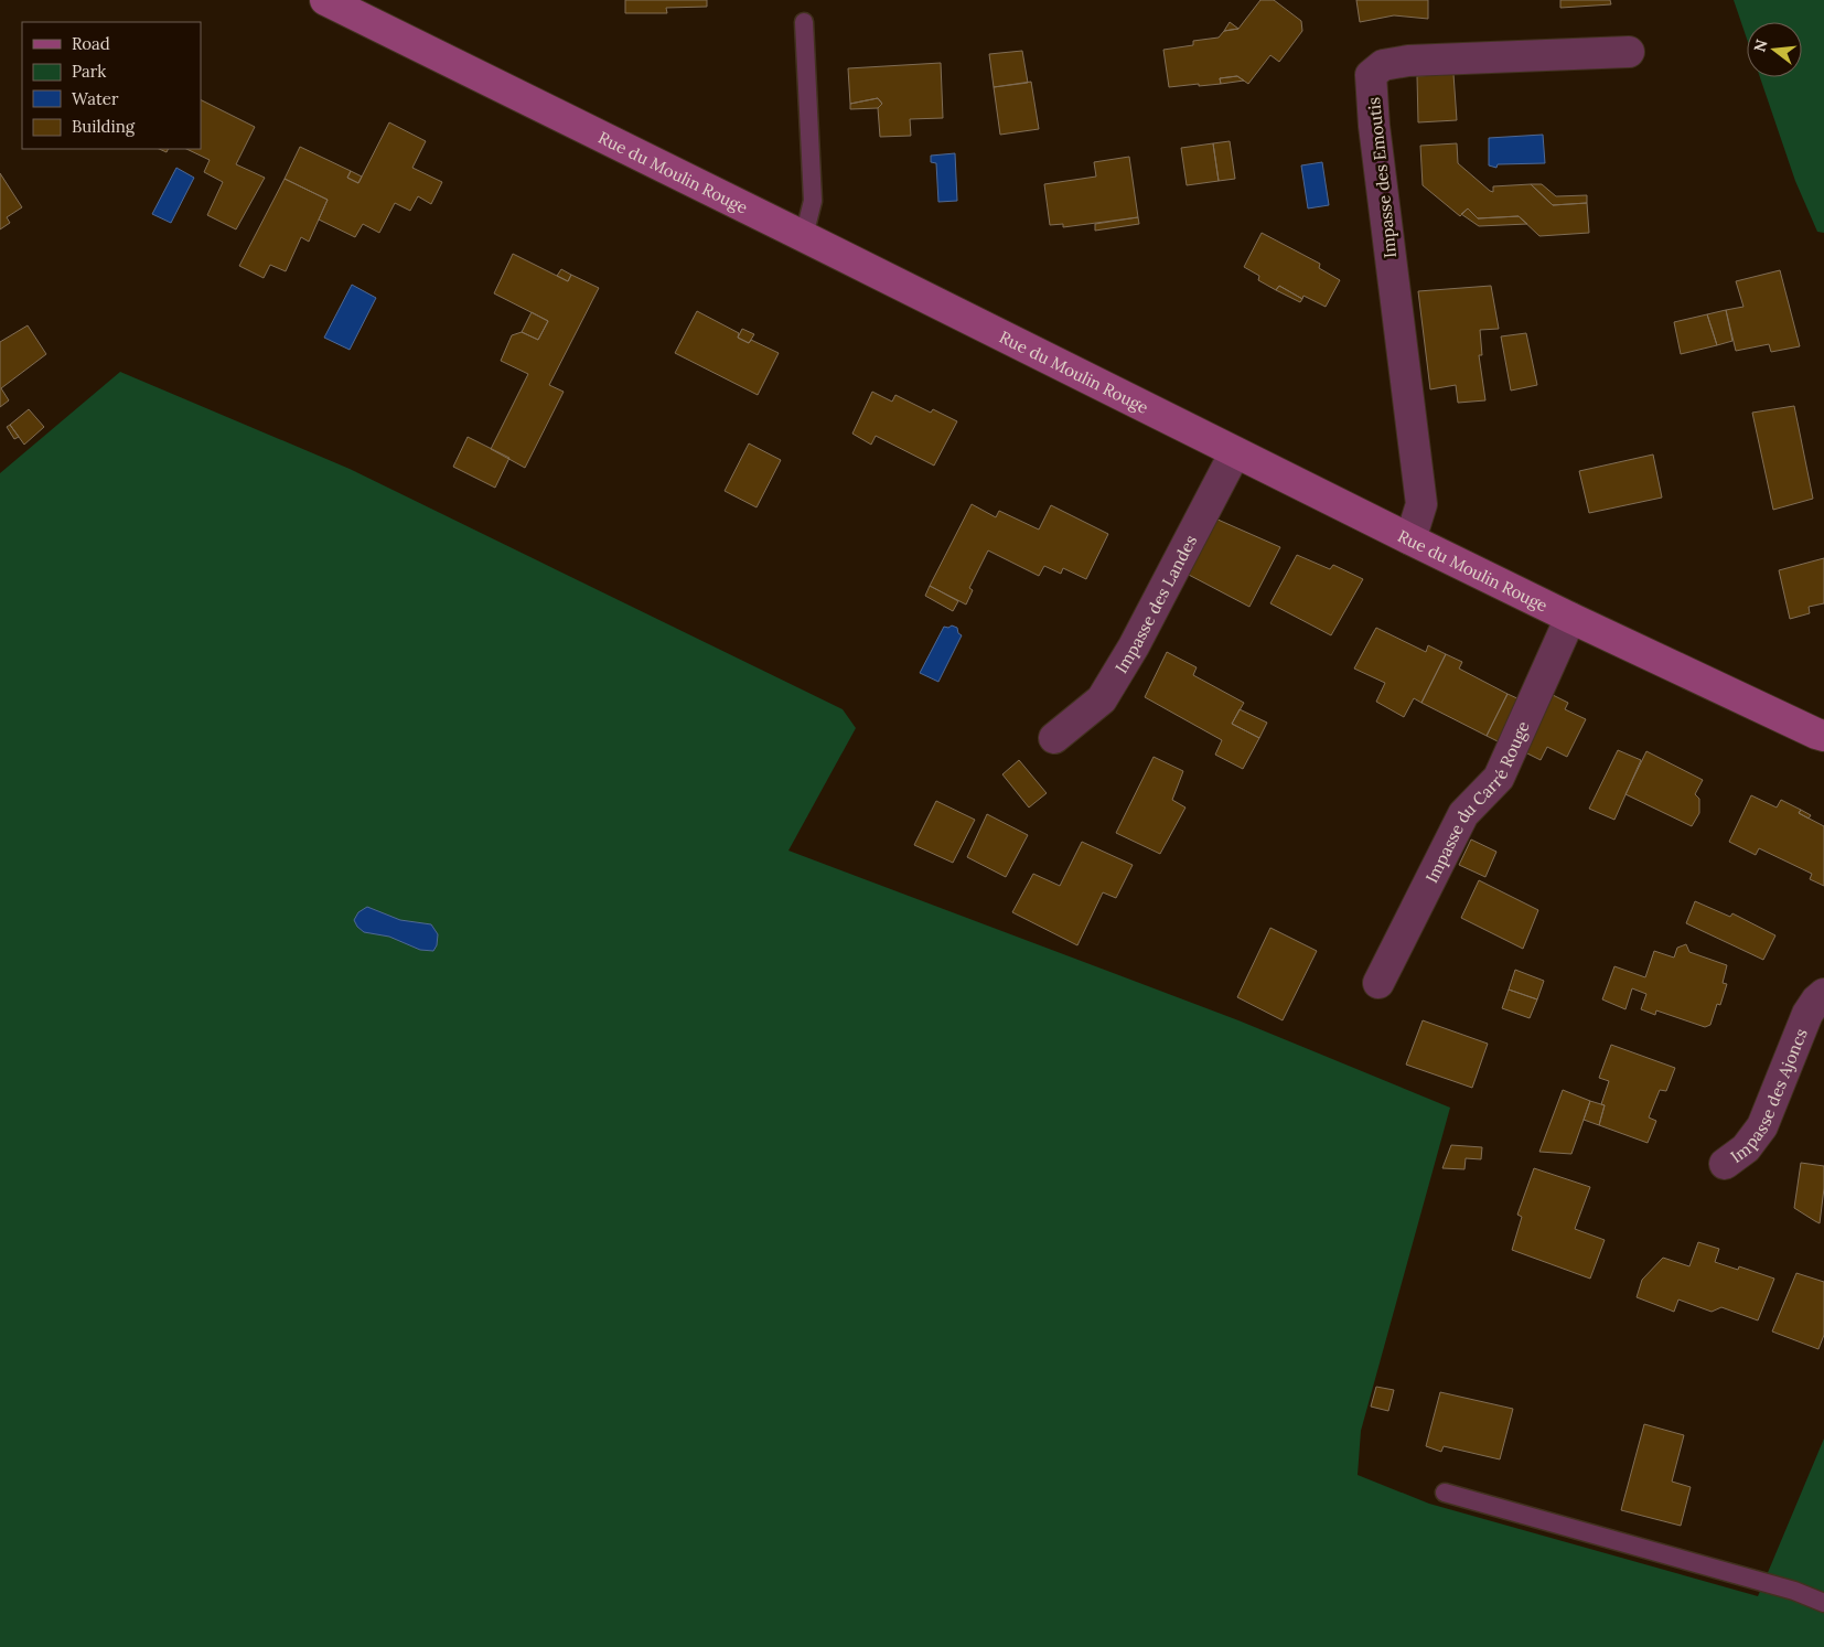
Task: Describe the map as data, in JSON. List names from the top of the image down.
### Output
{
  "streets": {
    "street": [
      "Rue du Moulin Rouge",
      "Impasse des Emoutis",
      "Impasse des Landes",
      "Impasse du Carré Rouge",
      "Impasse des Ajoncs"
    ]
  },
  "crossings": [
    ["Rue du Moulin Rouge", "Impasse des Emoutis"],
    ["Rue du Moulin Rouge", "Impasse des Landes"],
    ["Rue du Moulin Rouge", "Impasse du Carré Rouge"]
  ],
  "legend": [
    "Road",
    "Park",
    "Water",
    "Building"
  ],
  "north": "left"
}
